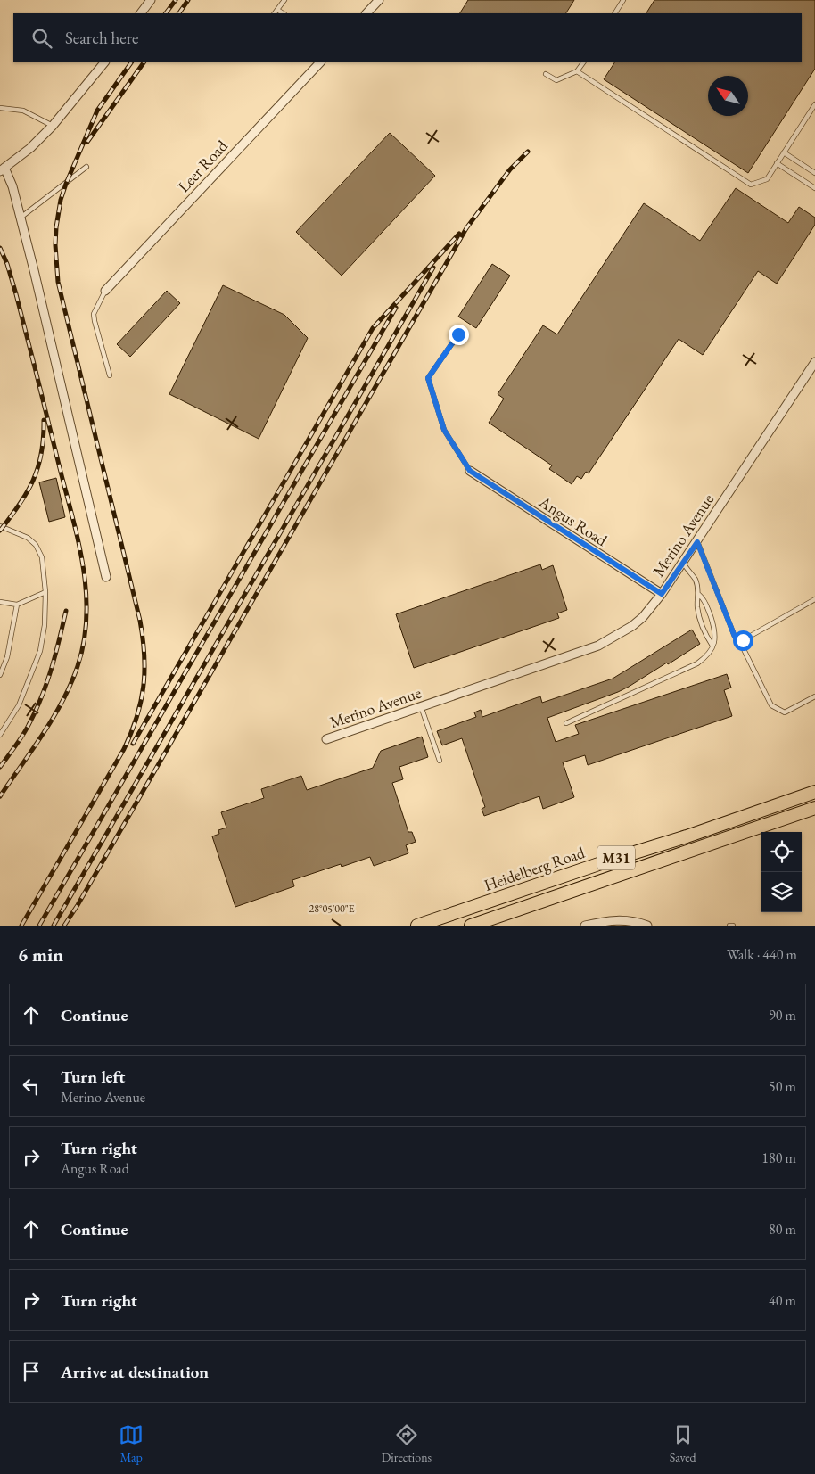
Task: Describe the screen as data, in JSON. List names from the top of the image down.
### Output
{
  "streets": {
    "main road": ["M31", "Heidelberg Road"],
    "street": ["Leer Road", "Angus Road", "Merino Avenue"]
  },
  "crossings": [
    ["Angus Road", "Merino Avenue"]
  ],
  "north": "top left",
  "page": {
    "search": "Search here",
    "heading": ["6 min", "Walk · 440 m"],
    "list": [
      ["Continue", "90 m"],
      ["Turn left", "Merino Avenue", "50 m"],
      ["Turn right", "Angus Road", "180 m"],
      ["Continue", "80 m"],
      ["Turn right", "40 m"],
      "Arrive at destination"
    ],
    "nav": ["Map", "Directions", "Saved"]
  },
  "coordinates": ["28°05'00\"E"]
}
